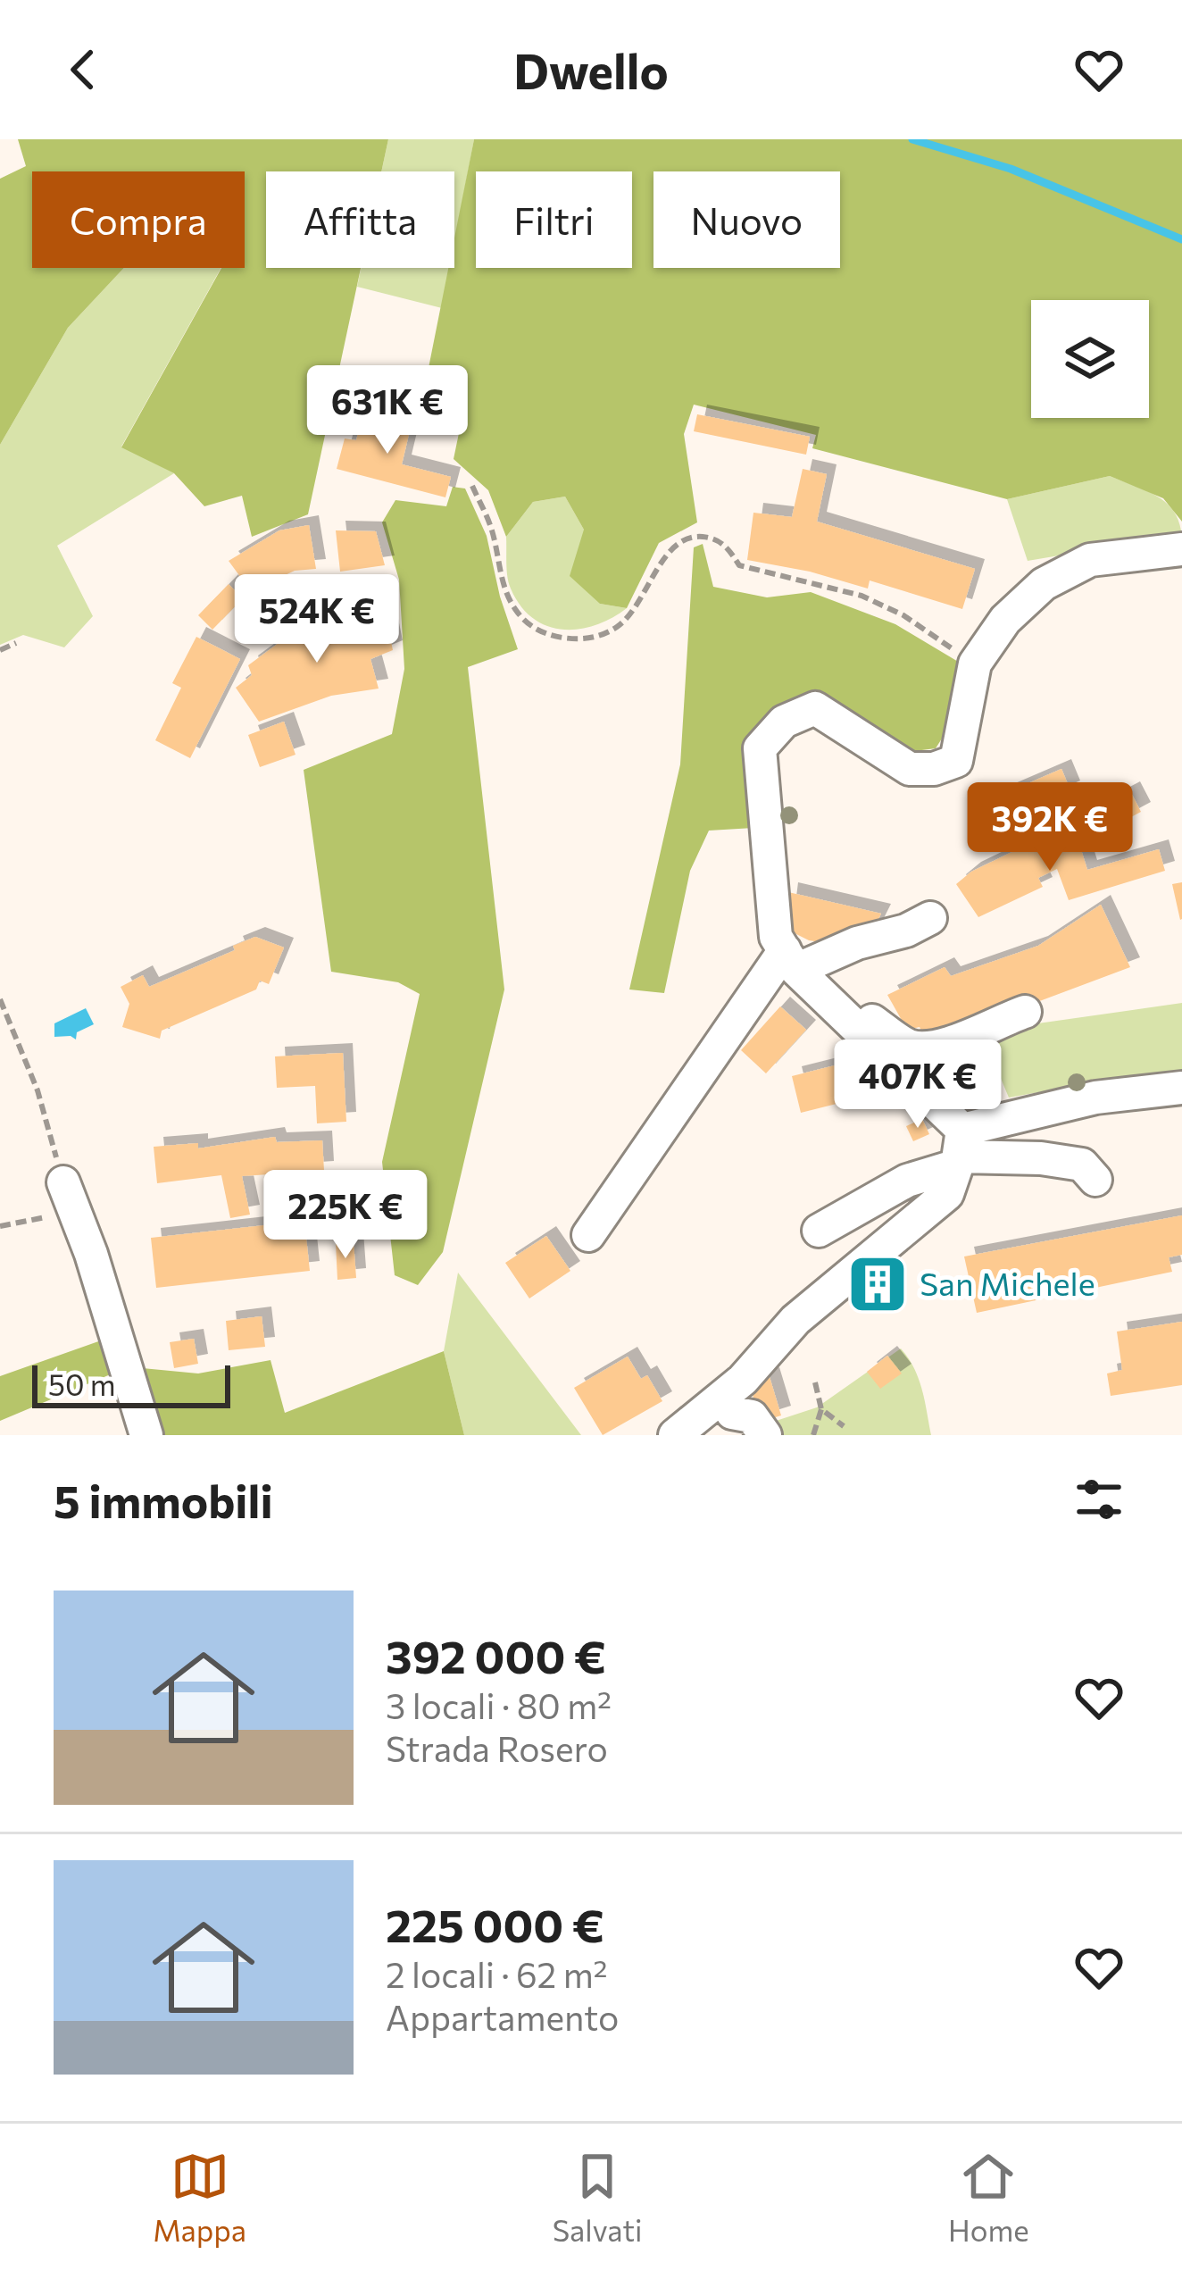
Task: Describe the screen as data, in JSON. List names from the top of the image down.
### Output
{
  "places": {
    "building": ["San Michele"]
  },
  "scale_bar": "50 m",
  "page": {
    "header": "Dwello",
    "chip": [
      "Compra",
      "Affitta",
      "Filtri",
      "Nuovo"
    ],
    "price": [
      "631K €",
      "524K €",
      "392K €",
      "407K €",
      "225K €"
    ],
    "scale": "50 m",
    "heading": "5 immobili",
    "list": [
      {
        "name": "392 000 €",
        "note": "3 locali · 80 m² · Strada Rosero"
      },
      {
        "name": "225 000 €",
        "note": "2 locali · 62 m² · Appartamento"
      }
    ],
    "tabs": ["Mappa", "Salvati", "Home"]
  }
}
